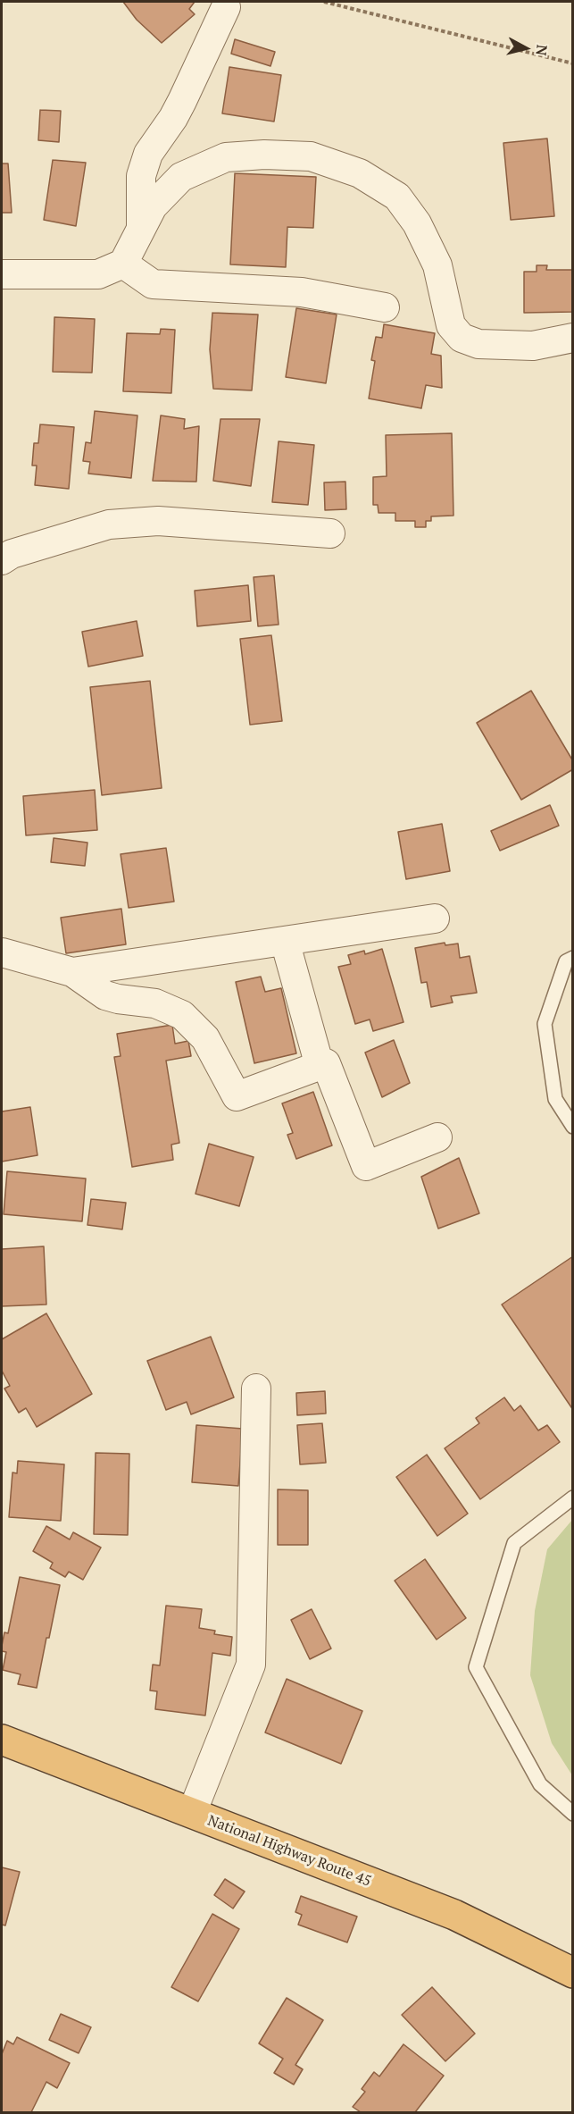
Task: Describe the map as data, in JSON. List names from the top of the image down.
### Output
{
  "streets": {
    "highway": ["National Highway Route 45"]
  },
  "north": "right"
}
